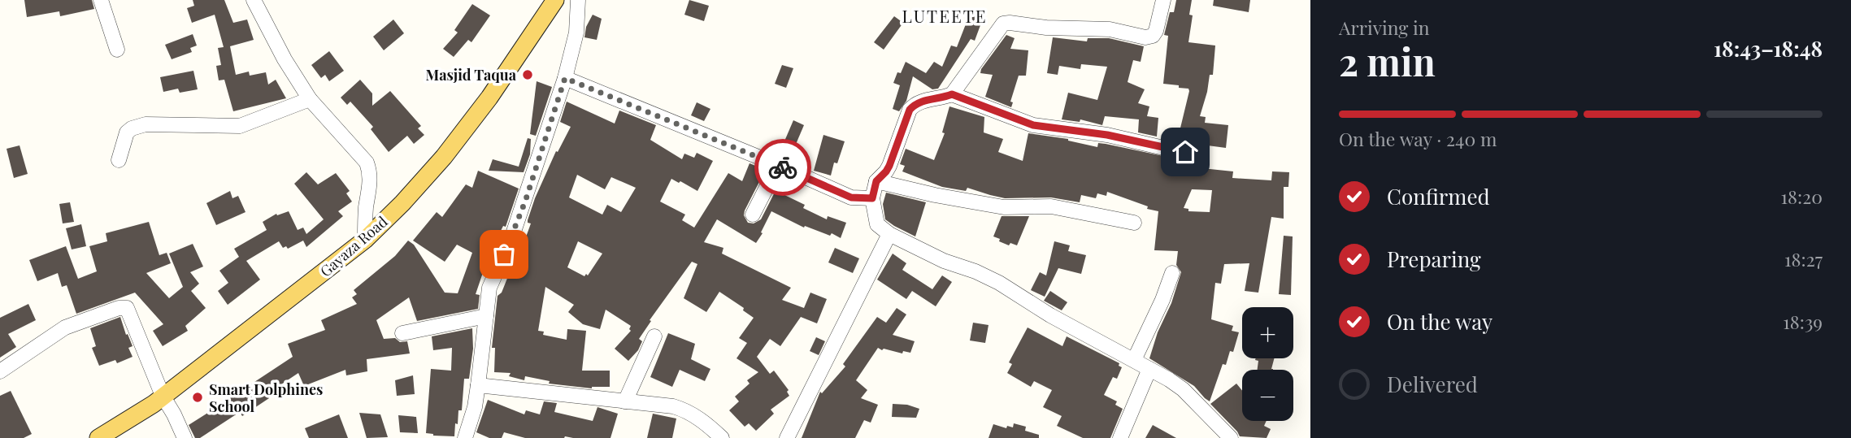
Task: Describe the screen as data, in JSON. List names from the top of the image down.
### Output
{
  "streets": {
    "main road": ["Gayaza Road"]
  },
  "districts": ["LUTEETE"],
  "places": ["Masjid Taqua", "Smart Dolphines School"],
  "page": {
    "heading": ["2 min", "Arriving in", "18:43–18:48"],
    "bar": "On the way · 240 m",
    "list": [
      ["Confirmed", "18:20"],
      ["Preparing", "18:27"],
      ["On the way", "18:39"],
      "Delivered"
    ],
    "map_buttons": ["+", "−"]
  }
}
